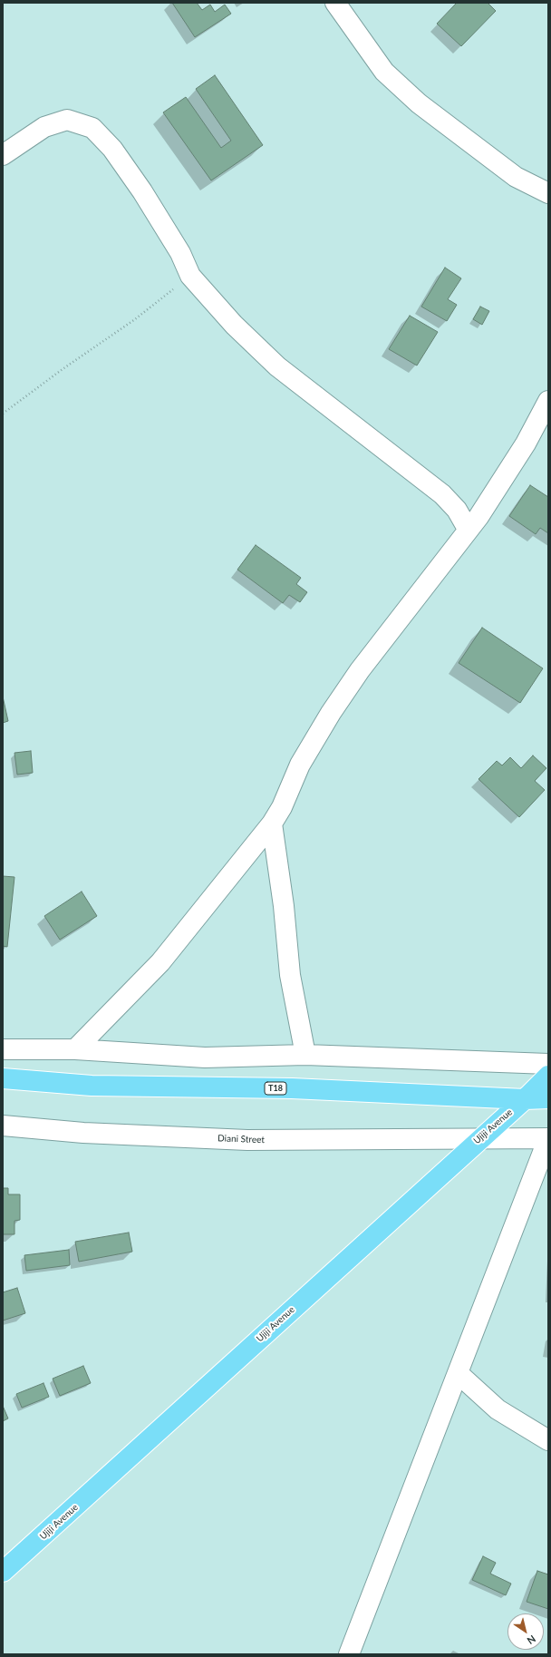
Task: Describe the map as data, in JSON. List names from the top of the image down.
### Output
{
  "streets": {
    "main road": ["T18", "Ujiji Avenue"],
    "street": ["Diani Street"]
  },
  "crossings": [
    ["T18", "Ujiji Avenue"],
    ["Ujiji Avenue", "Diani Street"]
  ],
  "north": "bottom right"
}
